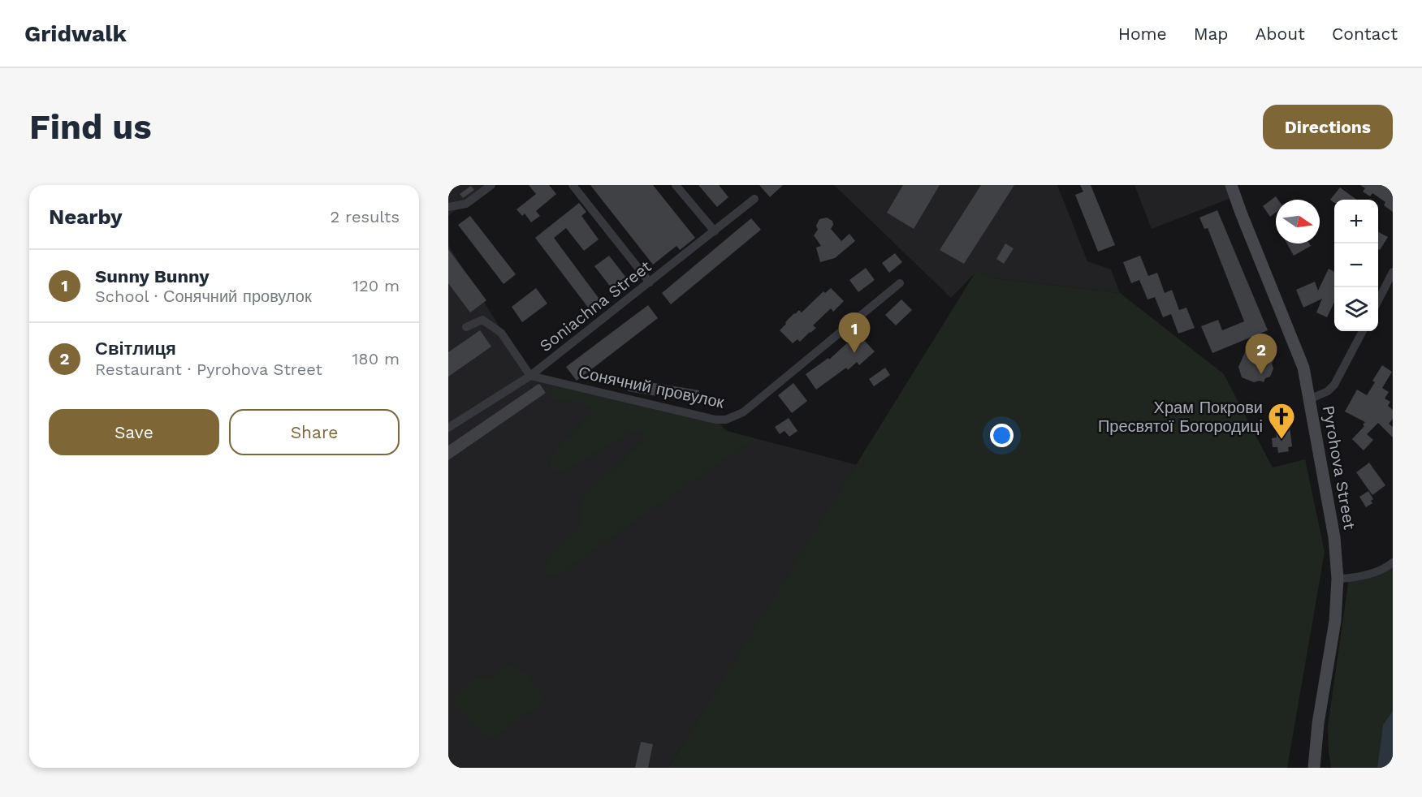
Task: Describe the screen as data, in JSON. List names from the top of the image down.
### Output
{
  "streets": {
    "street": ["Soniachna Street", "Сонячний провулок", "Pyrohova Street"]
  },
  "crossings": [
    ["Soniachna Street", "Сонячний провулок"]
  ],
  "places": {
    "church": ["Храм Покрови Пресвятої Богородиці"]
  },
  "north": "right",
  "page": {
    "header": "Gridwalk",
    "nav": [
      "Home",
      "Map",
      "About",
      "Contact"
    ],
    "buttons": [
      "Directions",
      ["Save", "Share"]
    ],
    "title": "Find us",
    "heading": ["Nearby", "2 results"],
    "map_buttons": ["+", "−"],
    "list": [
      {
        "mark": "1",
        "name": "Sunny Bunny",
        "note": "School · Сонячний провулок",
        "value": "120 m"
      },
      {
        "mark": "2",
        "name": "Світлиця",
        "note": "Restaurant · Pyrohova Street",
        "value": "180 m"
      }
    ],
    "pins": ["1", "2"]
  }
}
